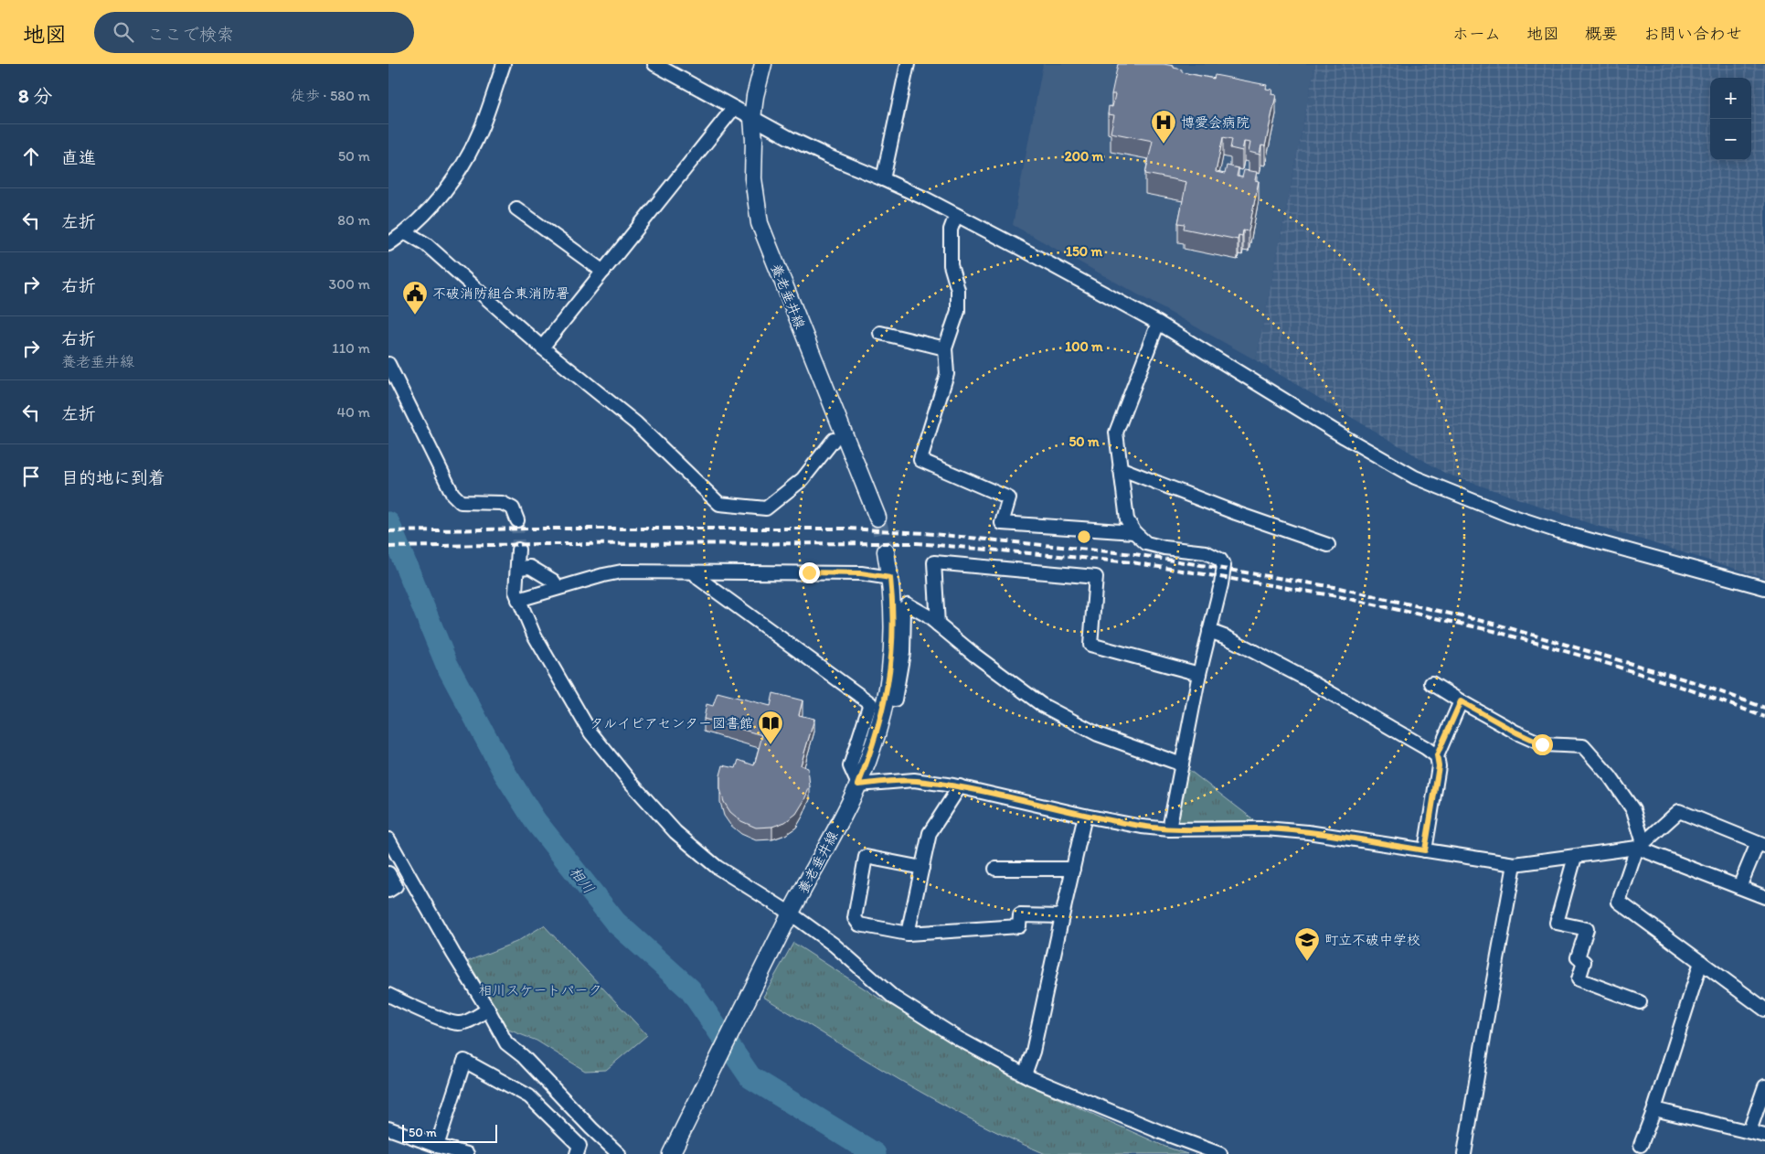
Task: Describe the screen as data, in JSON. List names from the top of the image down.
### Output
{
  "streets": {
    "main road": ["養老垂井線"]
  },
  "water": ["相川"],
  "parks": ["相川スケートパーク"],
  "places": {
    "hospital": ["博愛会病院"],
    "public building": ["不破消防組合東消防署"],
    "library": ["タルイピアセンター図書館"],
    "school or university": ["町立不破中学校"]
  },
  "scale_bar": "50 m",
  "page": {
    "header": "地図",
    "search": "ここで検索",
    "nav": [
      "ホーム",
      "地図",
      "概要",
      "お問い合わせ"
    ],
    "heading": ["8 分", "徒歩 · 580 m"],
    "map_buttons": ["+", "−"],
    "list": [
      ["直進", "50 m"],
      ["左折", "80 m"],
      ["右折", "300 m"],
      ["右折", "養老垂井線", "110 m"],
      ["左折", "40 m"],
      "目的地に到着"
    ],
    "scale": "50 m"
  },
  "rings": [
    "200 m",
    "150 m",
    "100 m",
    "50 m"
  ]
}
